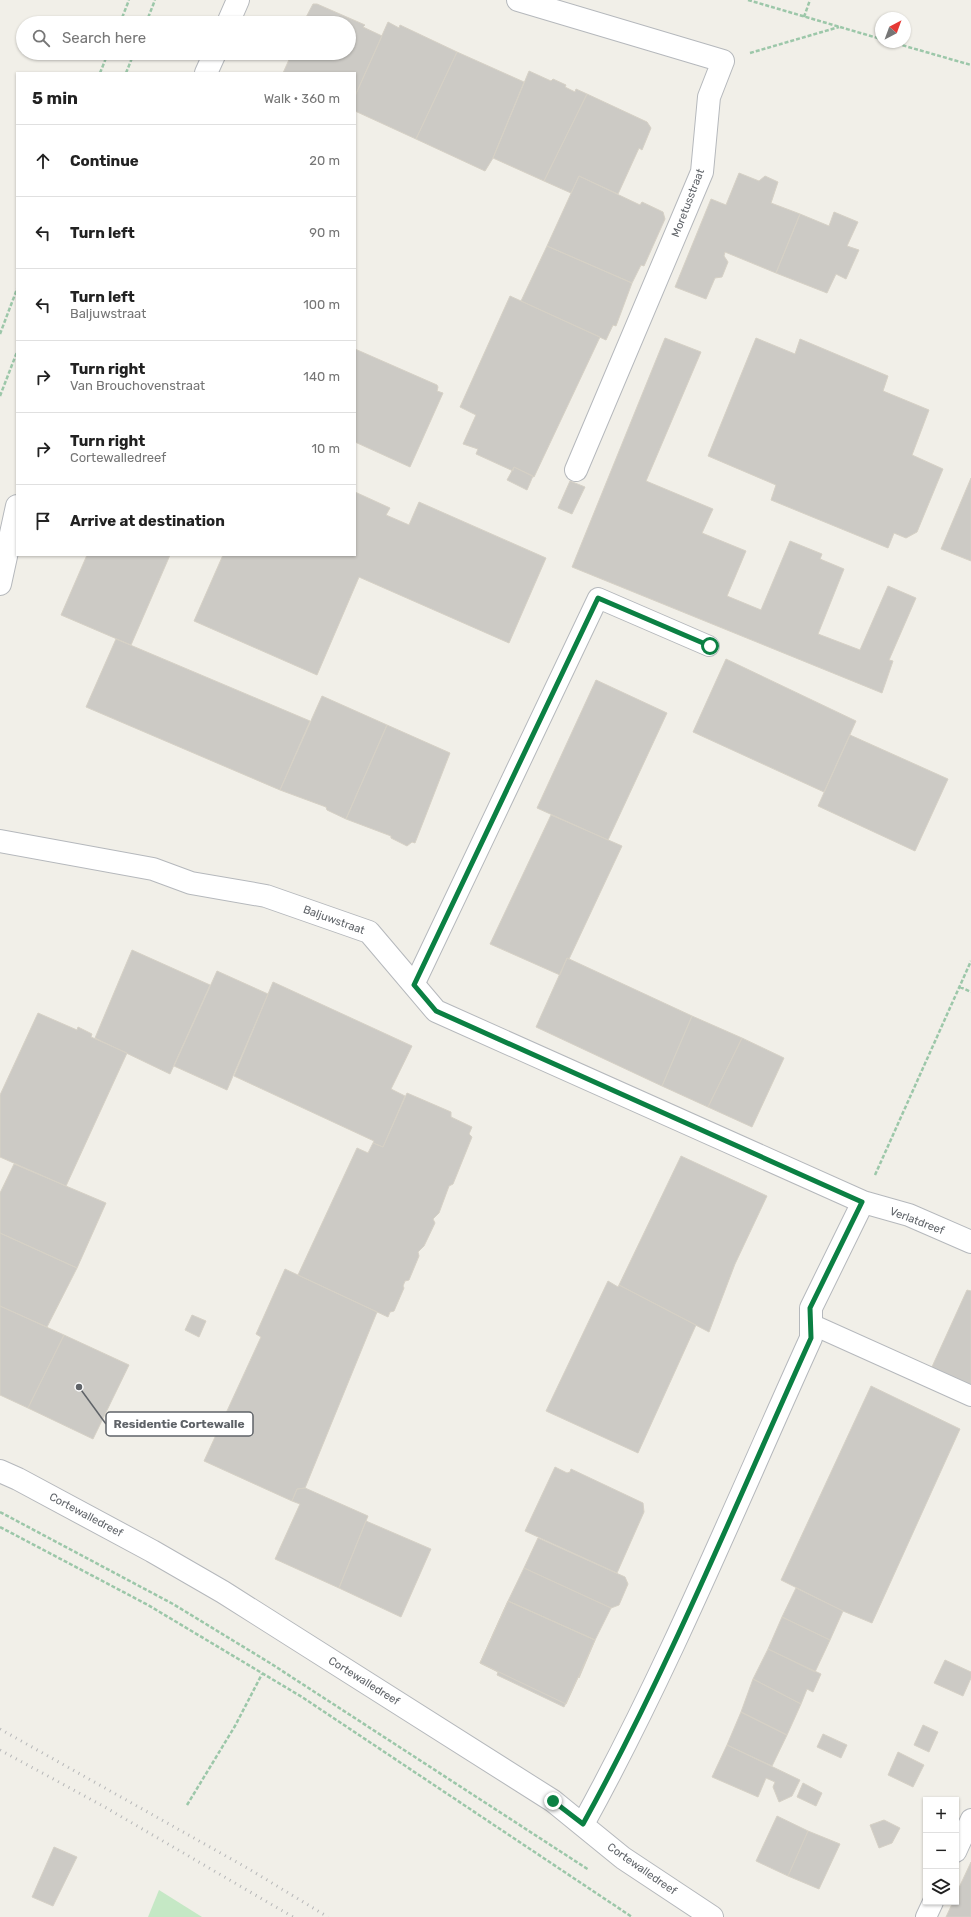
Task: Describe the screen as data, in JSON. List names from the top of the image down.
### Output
{
  "streets": {
    "street": [
      "Moretusstraat",
      "Baljuwstraat",
      "Verlatdreef",
      "Cortewalledreef"
    ]
  },
  "crossings": [
    ["Baljuwstraat", "Verlatdreef"]
  ],
  "places": ["Residentie Cortewalle"],
  "north": "top right",
  "page": {
    "search": "Search here",
    "heading": ["5 min", "Walk · 360 m"],
    "list": [
      ["Continue", "20 m"],
      ["Turn left", "90 m"],
      ["Turn left", "Baljuwstraat", "100 m"],
      ["Turn right", "Van Brouchovenstraat", "140 m"],
      ["Turn right", "Cortewalledreef", "10 m"],
      "Arrive at destination"
    ],
    "map_buttons": ["+", "−"]
  }
}
